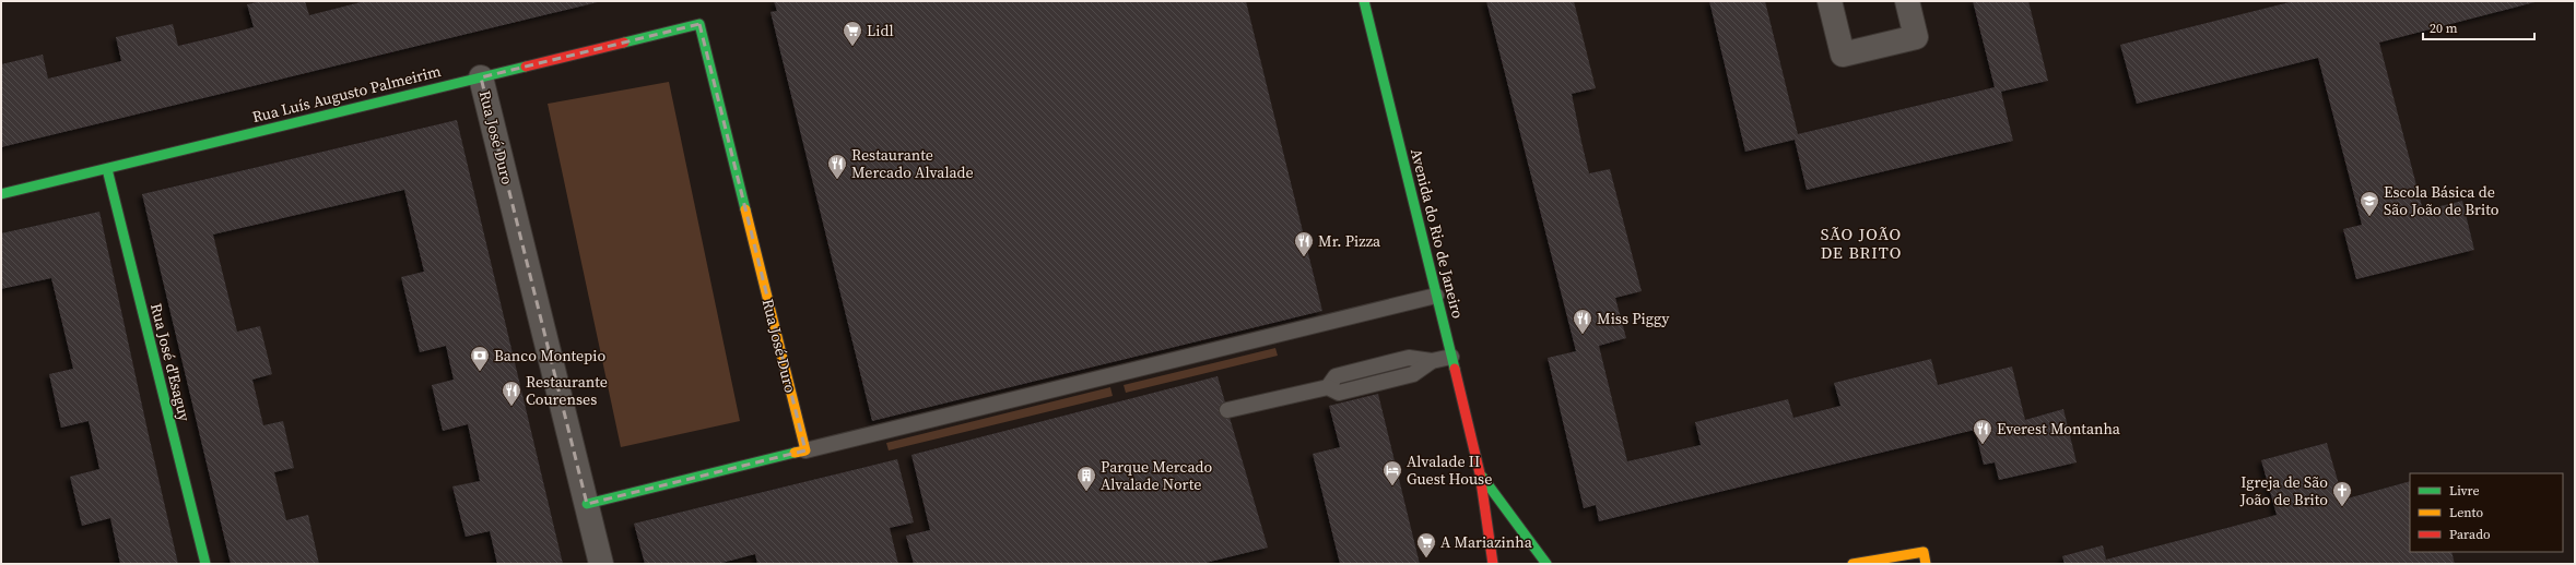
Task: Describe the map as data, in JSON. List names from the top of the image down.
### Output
{
  "streets": {
    "street": [
      "Rua Luís Augusto Palmeirim",
      "Rua José Duro",
      "Avenida do Rio de Janeiro",
      "Rua José d'Esaguy"
    ]
  },
  "crossings": [
    ["Rua Luís Augusto Palmeirim", "Rua José Duro"],
    ["Rua Luís Augusto Palmeirim", "Rua José d'Esaguy"]
  ],
  "districts": ["SÃO JOÃO DE BRITO"],
  "places": {
    "supermarket": ["Lidl", "A Mariazinha"],
    "restaurant": [
      "Restaurante Mercado Alvalade",
      "Mr. Pizza",
      "Miss Piggy",
      "Restaurante Courenses",
      "Everest Montanha"
    ],
    "school or university": ["Escola Básica de São João de Brito"],
    "bank": ["Banco Montepio"],
    "hotel": ["Alvalade II Guest House"],
    "building": ["Parque Mercado Alvalade Norte"],
    "church": ["Igreja de São João de Brito"]
  },
  "legend": ["Livre", "Lento", "Parado"],
  "scale_bar": "20 m"
}
